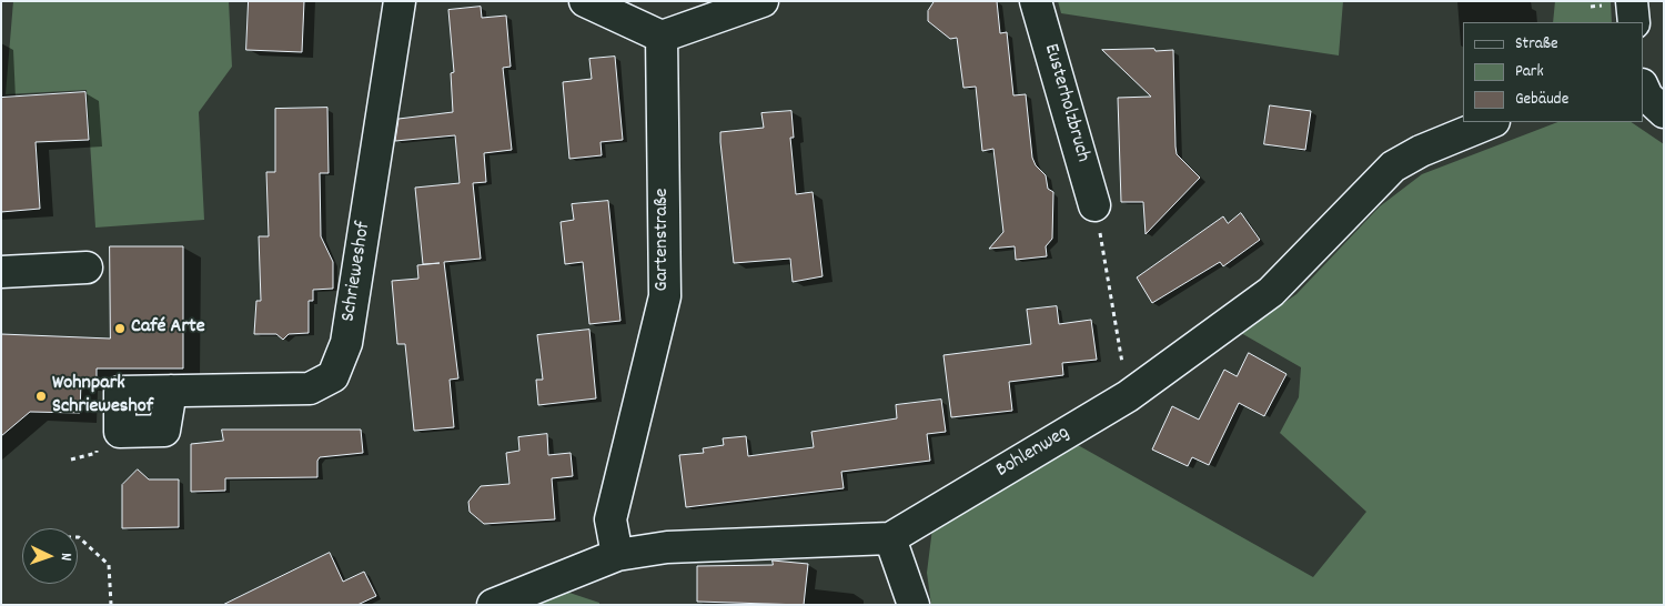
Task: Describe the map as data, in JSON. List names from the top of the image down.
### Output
{
  "streets": {
    "street": [
      "Eusterholzbruch",
      "Gartenstraße",
      "Schrieweshof",
      "Bohlenweg"
    ]
  },
  "crossings": [
    ["Gartenstraße", "Bohlenweg"]
  ],
  "places": ["Café Arte", "Wohnpark Schrieweshof"],
  "legend": ["Straße", "Park", "Gebäude"],
  "north": "right"
}
